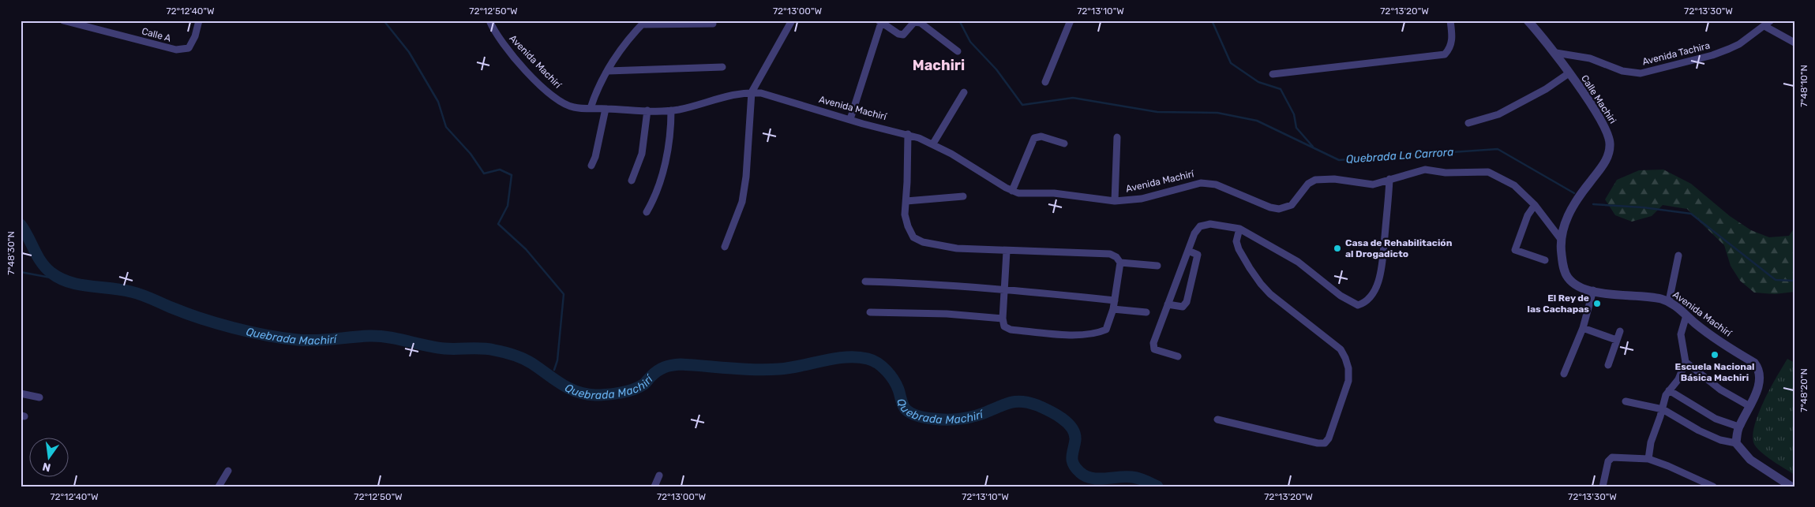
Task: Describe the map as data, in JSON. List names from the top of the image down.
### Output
{
  "streets": {
    "street": [
      "Calle A",
      "Avenida Tachira",
      "Avenida Machirí",
      "Calle Machiri"
    ]
  },
  "crossings": [
    ["Avenida Tachira", "Calle Machiri"],
    ["Avenida Machirí", "Calle Machiri"]
  ],
  "districts": ["Machiri"],
  "water": ["Quebrada La Carrora", "Quebrada Machirí"],
  "places": ["Casa de Rehabilitación al Drogadicto", "El Rey de las Cachapas", "Escuela Nacional Básica Machiri"],
  "north": "bottom",
  "coordinates": [
    "72°12'40\"W",
    "72°12'50\"W",
    "72°13'00\"W",
    "72°13'10\"W",
    "72°13'20\"W",
    "72°13'30\"W",
    "7°48'10\"N",
    "7°48'30\"N",
    "7°48'20\"N"
  ]
}
